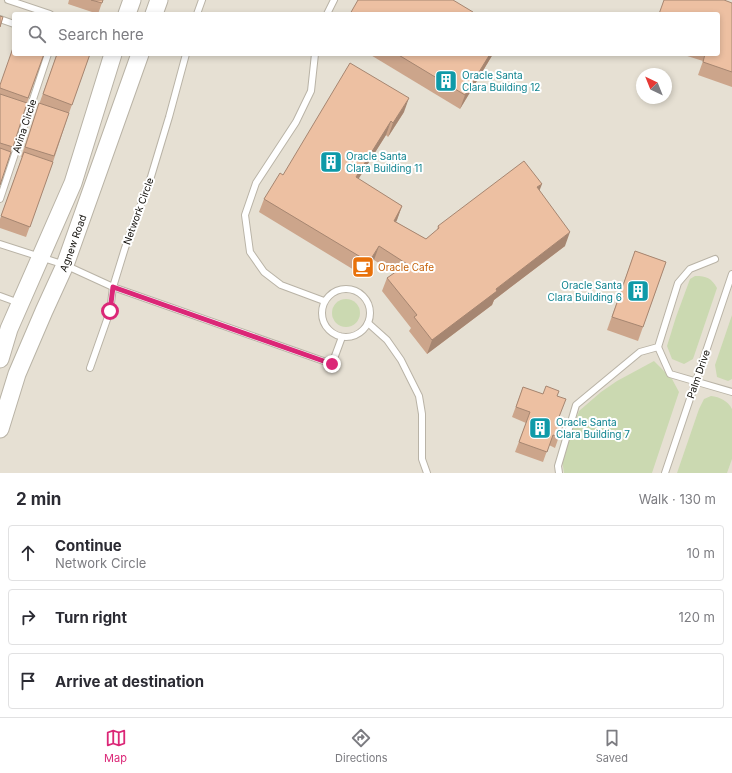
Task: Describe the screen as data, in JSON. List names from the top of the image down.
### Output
{
  "streets": {
    "main road": ["Agnew Road"],
    "lane": ["Avina Circle", "Network Circle", "Palm Drive"]
  },
  "places": {
    "building": [
      "Oracle Santa Clara Building 12",
      "Oracle Santa Clara Building 11",
      "Oracle Santa Clara Building 6",
      "Oracle Santa Clara Building 7"
    ],
    "cafe": ["Oracle Cafe"]
  },
  "north": "top left",
  "page": {
    "search": "Search here",
    "heading": ["2 min", "Walk · 130 m"],
    "list": [
      ["Continue", "Network Circle", "10 m"],
      ["Turn right", "120 m"],
      "Arrive at destination"
    ],
    "nav": ["Map", "Directions", "Saved"]
  }
}
